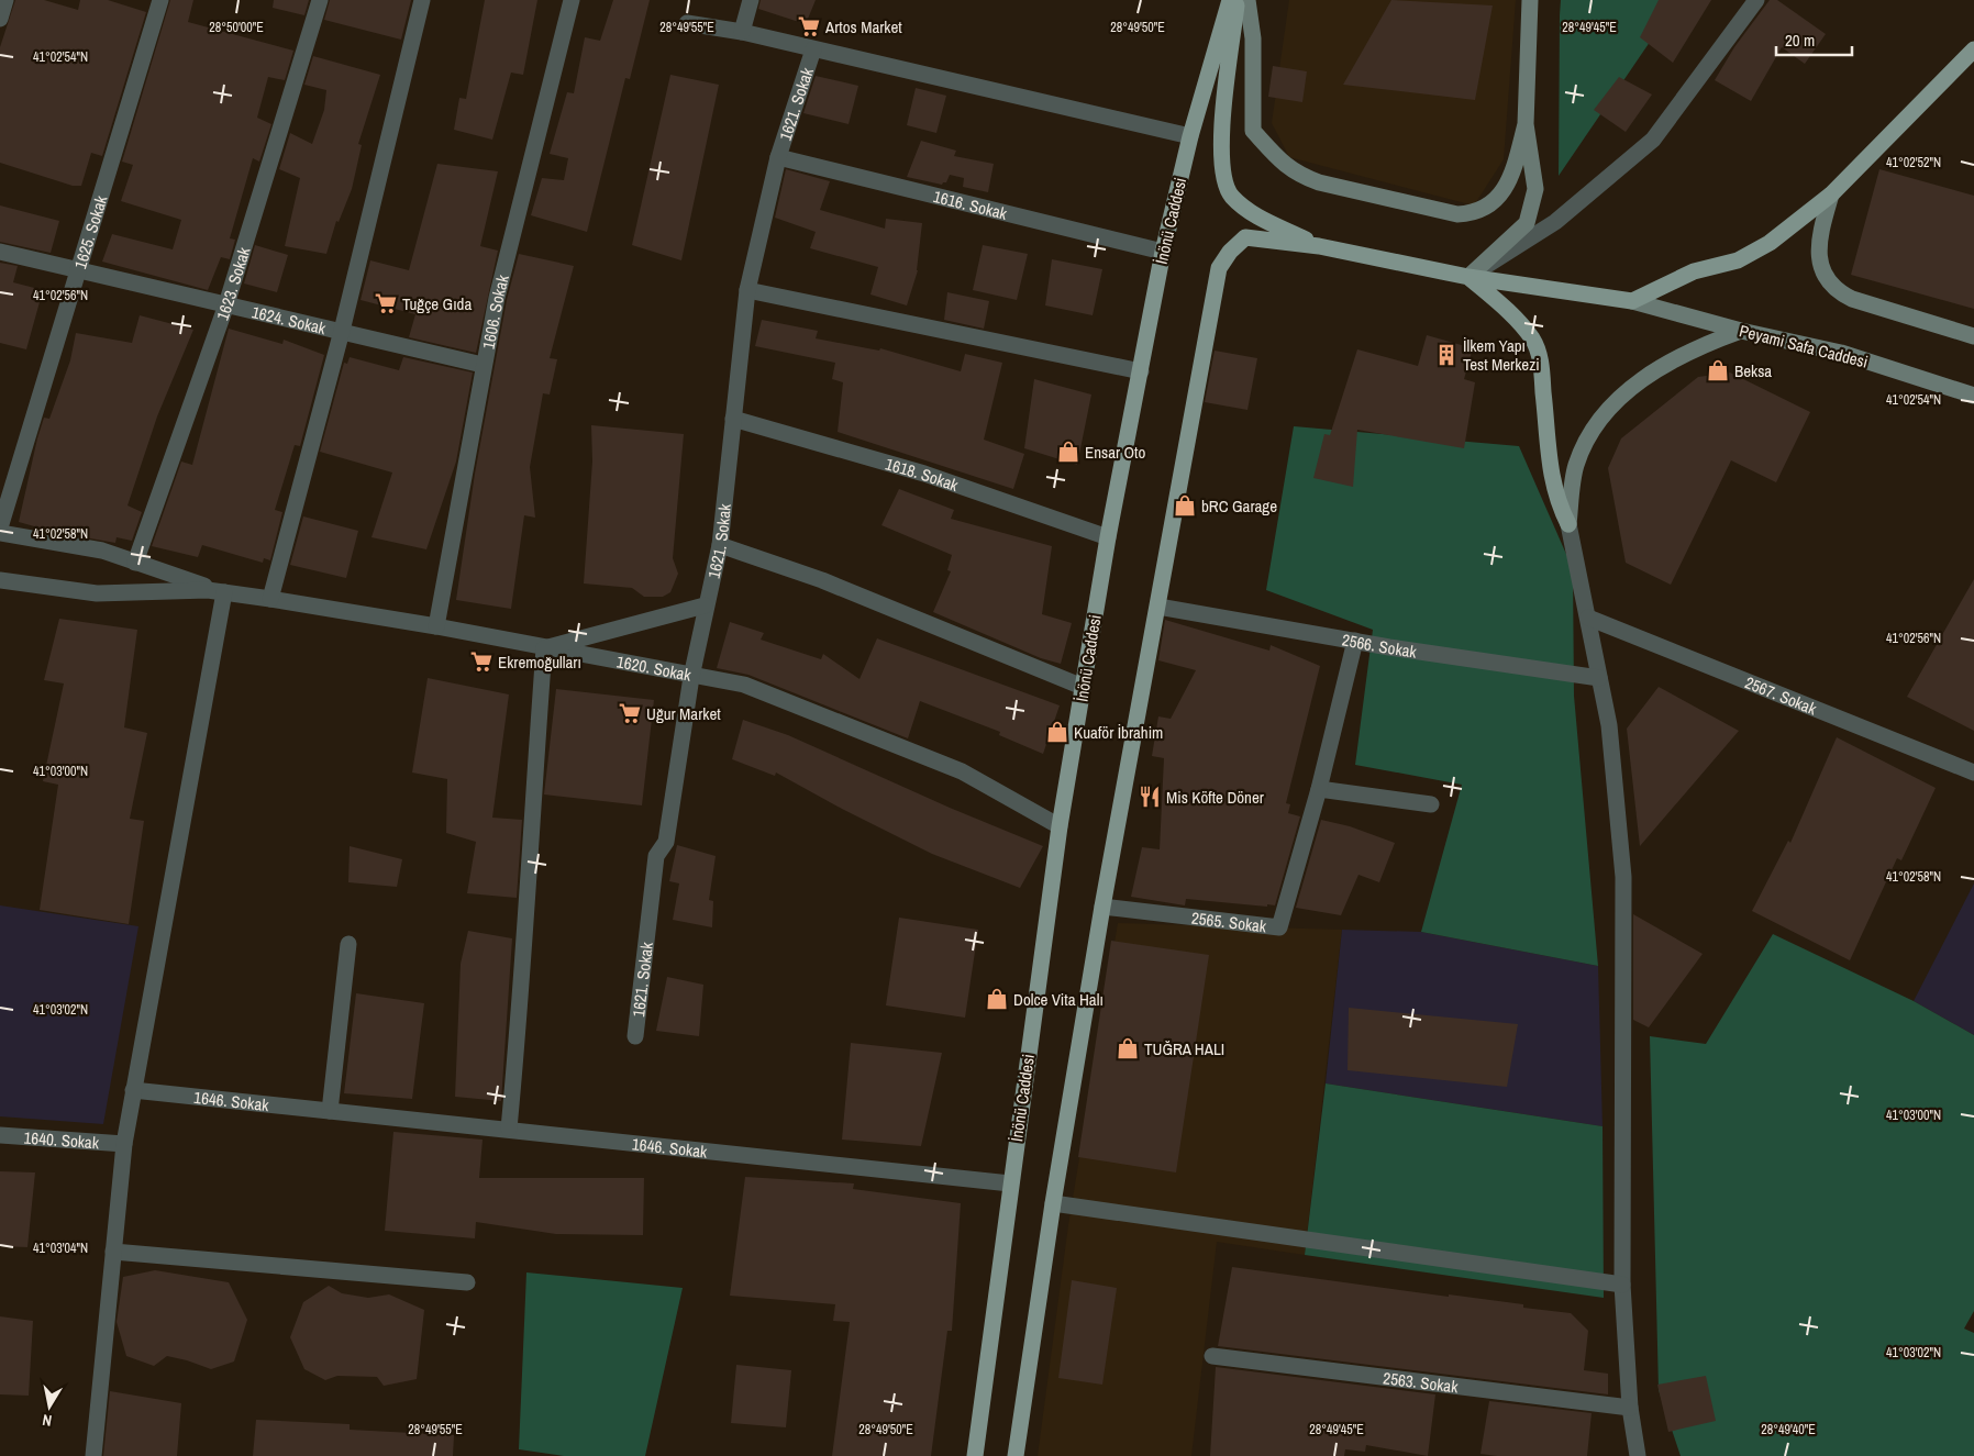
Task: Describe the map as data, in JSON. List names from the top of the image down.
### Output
{
  "streets": {
    "main road": ["İnönü Caddesi", "Peyami Safa Caddesi"],
    "street": [
      "1621. Sokak",
      "1616. Sokak",
      "1625. Sokak",
      "1623. Sokak",
      "1606. Sokak",
      "1624. Sokak",
      "1618. Sokak",
      "2566. Sokak",
      "1620. Sokak",
      "2567. Sokak",
      "2565. Sokak",
      "1646. Sokak",
      "1640. Sokak",
      "2563. Sokak"
    ]
  },
  "crossings": [
    ["1621. Sokak", "1616. Sokak"],
    ["1621. Sokak", "1618. Sokak"],
    ["1621. Sokak", "1620. Sokak"],
    ["1616. Sokak", "İnönü Caddesi"],
    ["İnönü Caddesi", "1618. Sokak"],
    ["İnönü Caddesi", "1620. Sokak"],
    ["İnönü Caddesi", "1646. Sokak"],
    ["1625. Sokak", "1624. Sokak"],
    ["1623. Sokak", "1624. Sokak"],
    ["1606. Sokak", "1624. Sokak"],
    ["1606. Sokak", "1620. Sokak"],
    ["2566. Sokak", "2565. Sokak"]
  ],
  "places": {
    "supermarket": [
      "Artos Market",
      "Tuğçe Gıda",
      "Ekremoğulları",
      "Uğur Market"
    ],
    "building": ["İlkem Yapı Test Merkezi"],
    "shop": [
      "Beksa",
      "Ensar Oto",
      "bRC Garage",
      "Kuaför İbrahim",
      "Dolce Vita Halı",
      "TUĞRA HALI"
    ],
    "restaurant": ["Mis Köfte Döner"]
  },
  "scale_bar": "20 m",
  "north": "bottom",
  "coordinates": [
    "28°50'00\"E",
    "28°49'55\"E",
    "28°49'50\"E",
    "28°49'45\"E",
    "41°02'54\"N",
    "41°02'52\"N",
    "41°02'56\"N",
    "41°02'58\"N",
    "41°03'00\"N",
    "41°03'02\"N",
    "41°03'04\"N",
    "28°49'40\"E"
  ]
}
